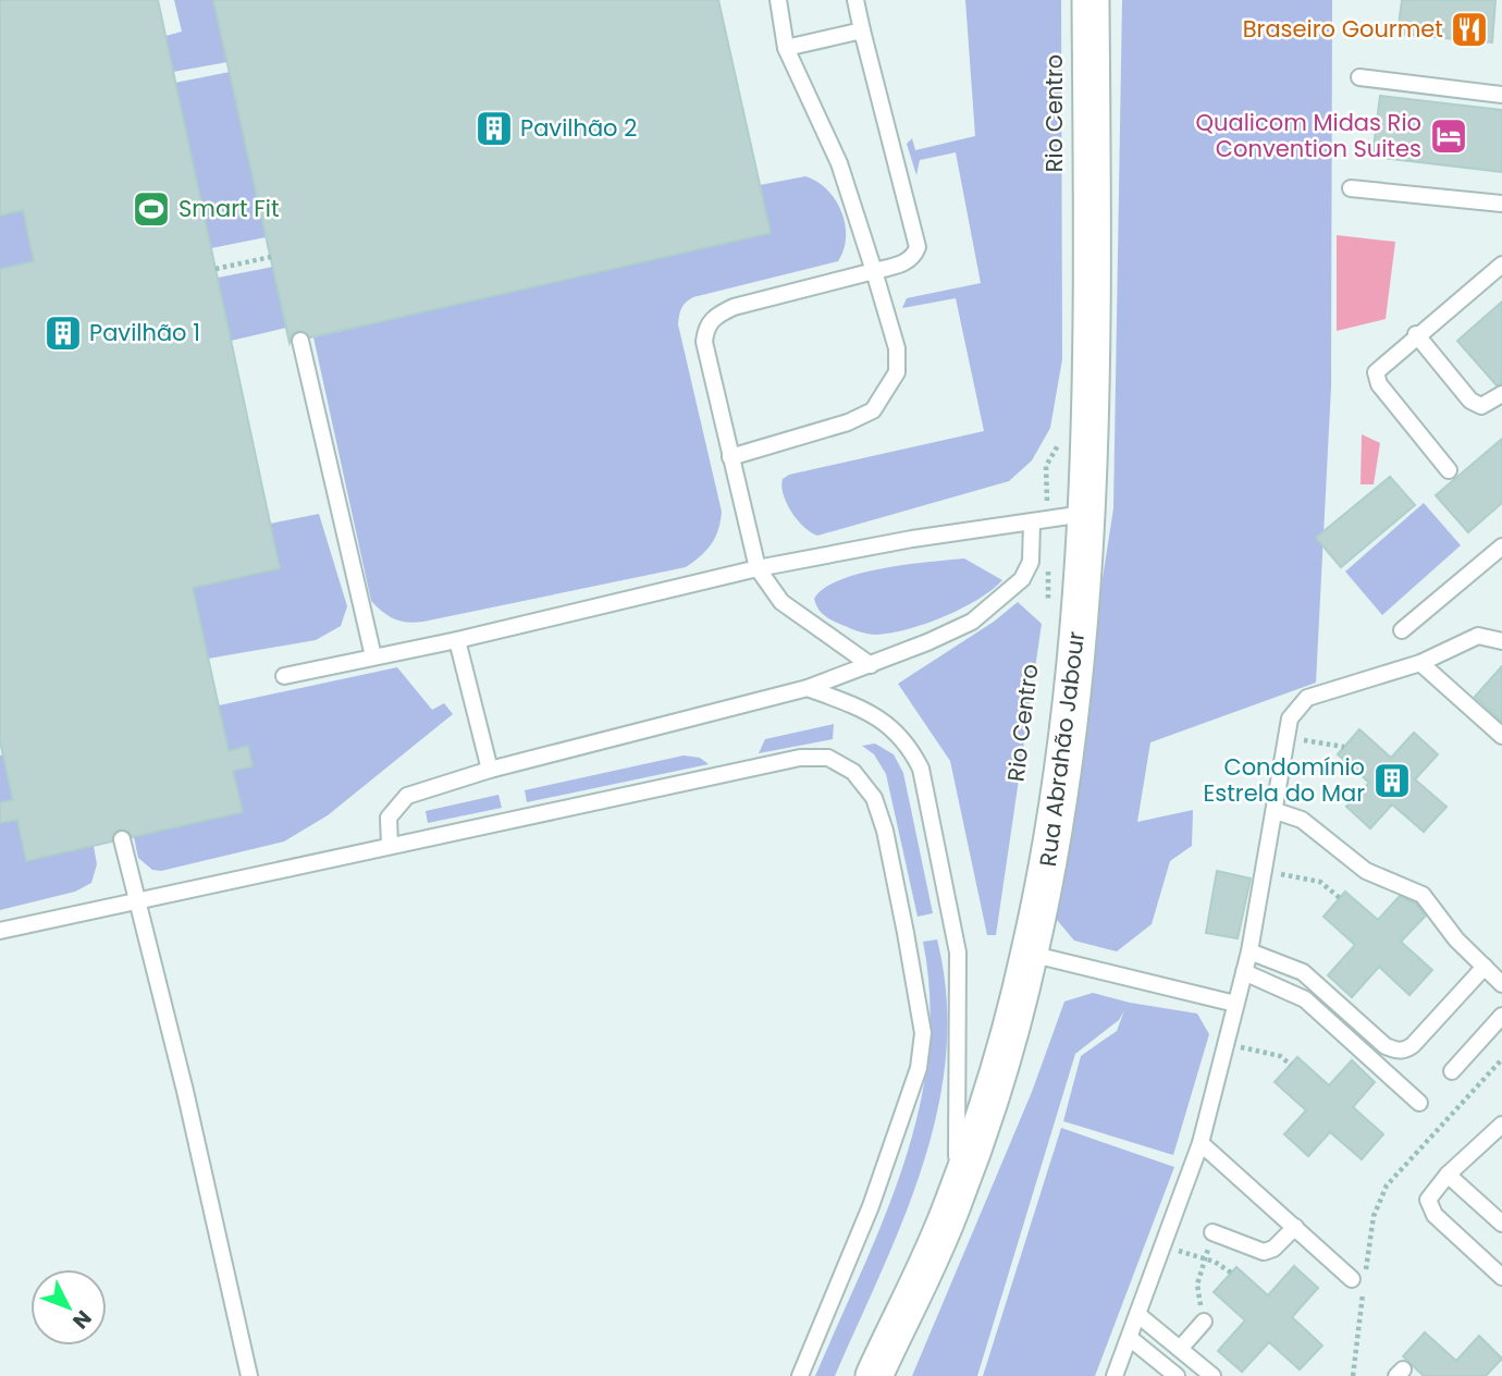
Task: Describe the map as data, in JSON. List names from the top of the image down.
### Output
{
  "streets": {
    "street": ["Rua Abrahão Jabour"]
  },
  "places": {
    "restaurant": ["Braseiro Gourmet"],
    "building": ["Pavilhão 2", "Pavilhão 1", "Condomínio Estrela do Mar"],
    "hotel": ["Qualicom Midas Rio Convention Suites"],
    "sports": ["Smart Fit"]
  },
  "north": "bottom right"
}
